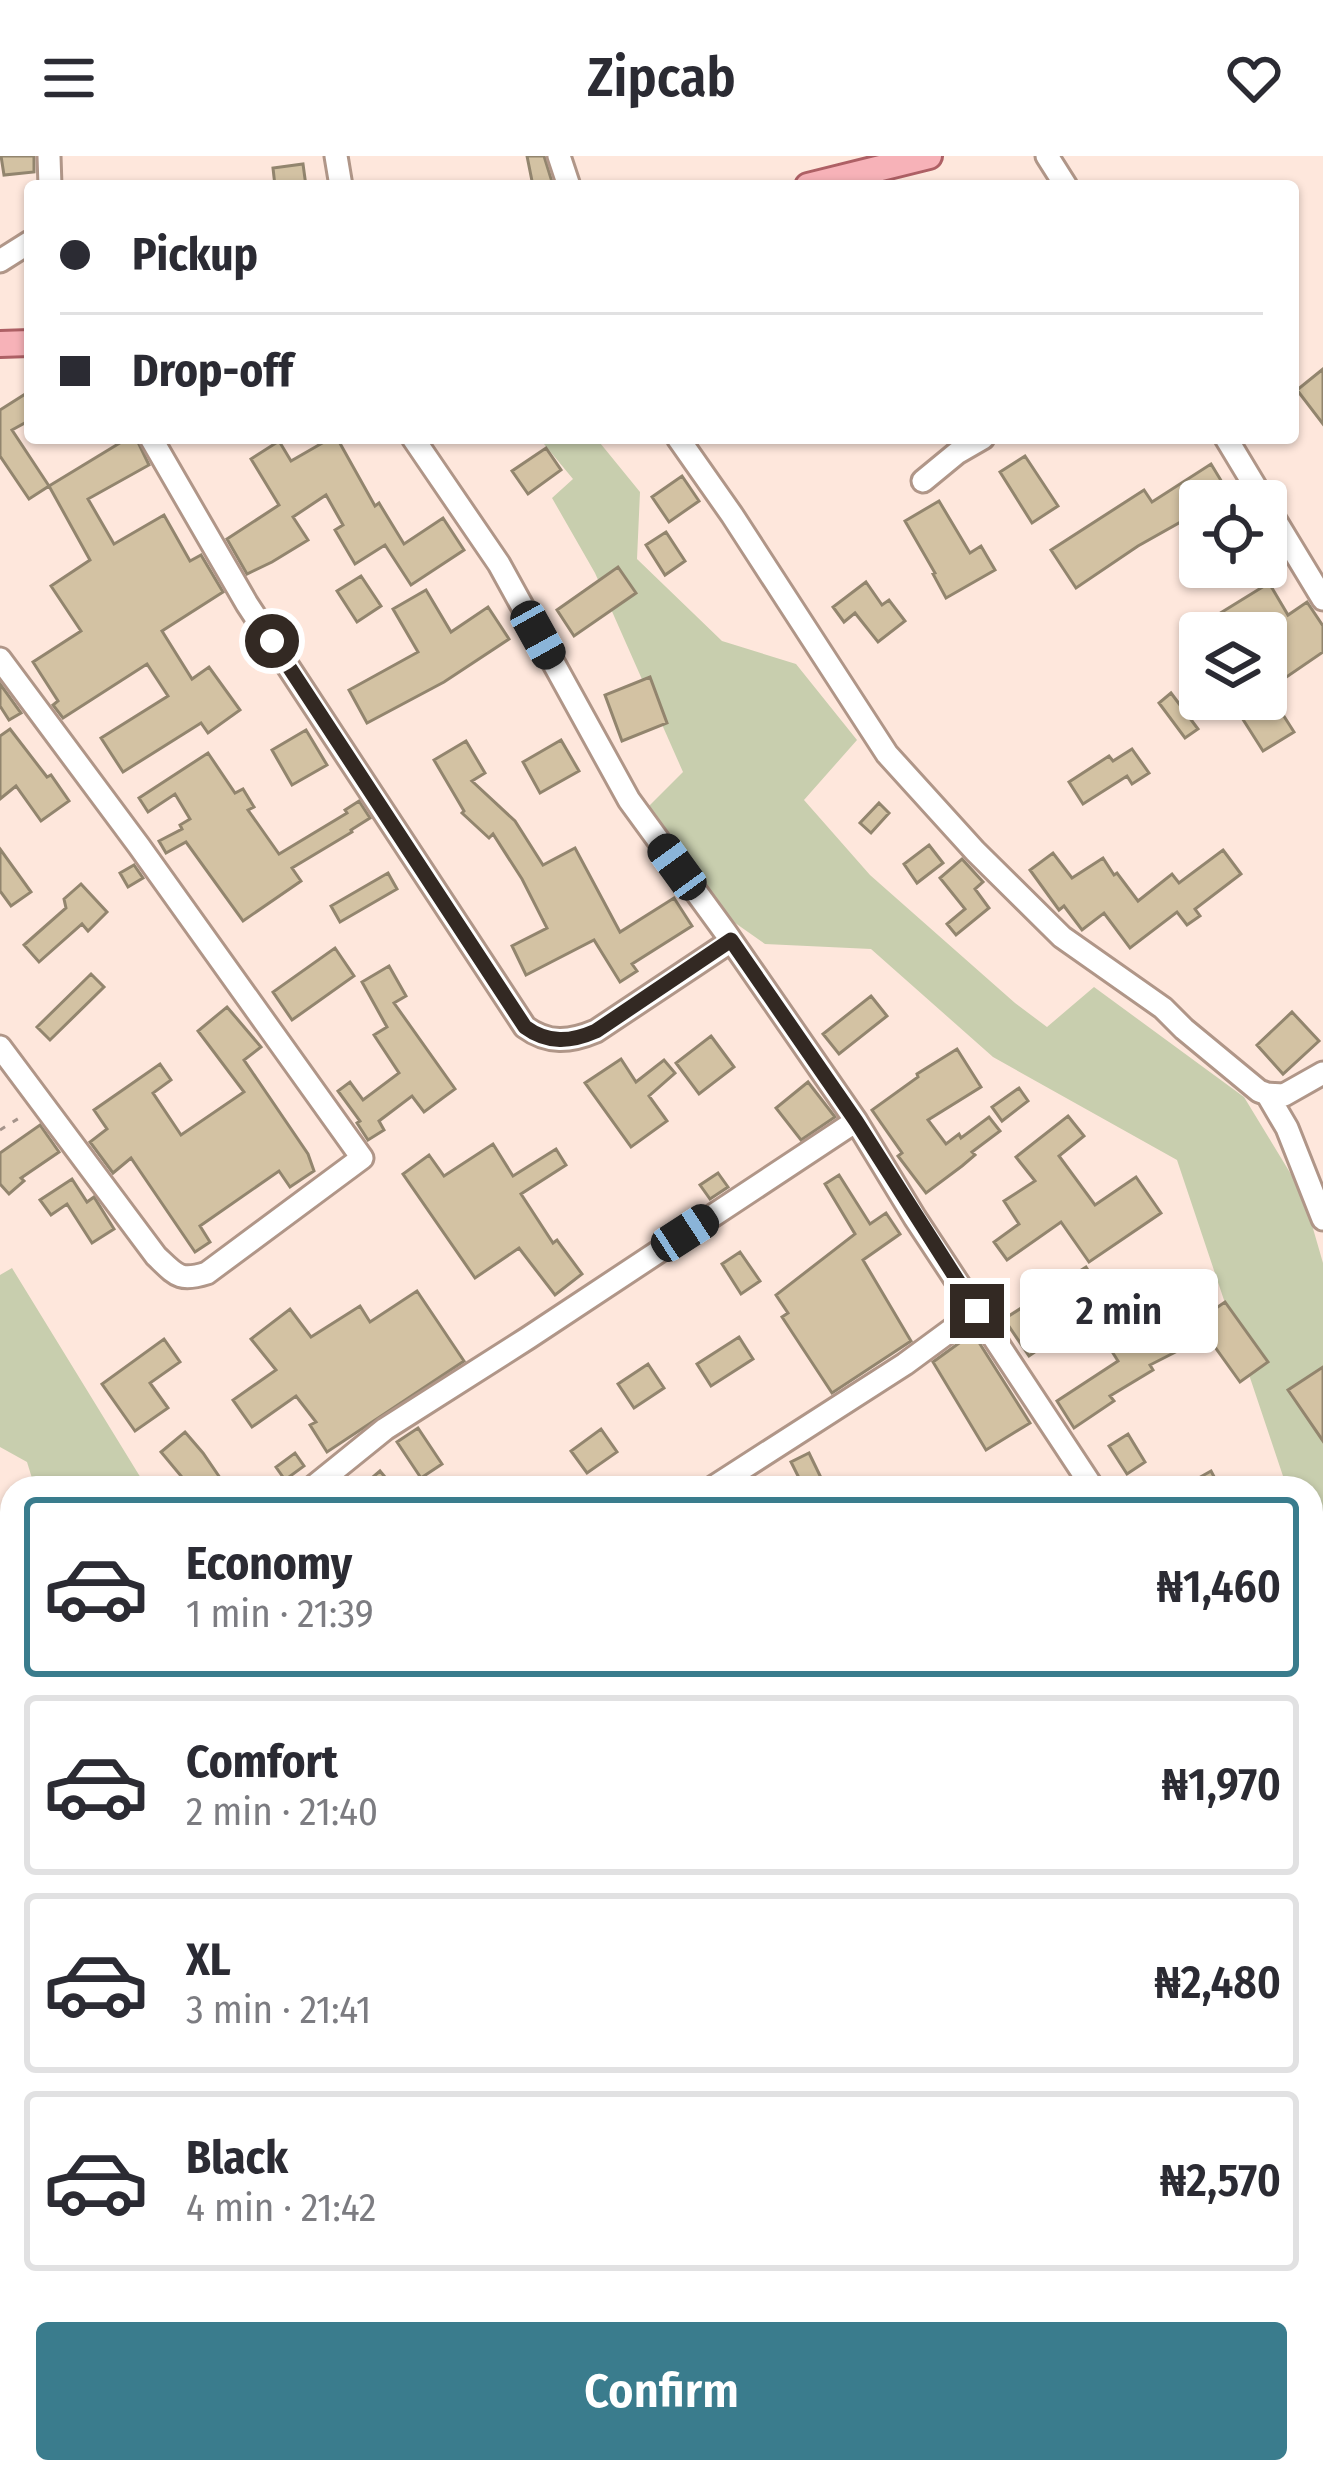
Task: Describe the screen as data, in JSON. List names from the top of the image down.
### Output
{
  "page": {
    "header": "Zipcab",
    "banner": ["Pickup", "Drop-off"],
    "bubble": "2 min",
    "list": [
      {
        "name": "Economy",
        "note": "1 min · 21:39",
        "value": "₦1,460"
      },
      {
        "name": "Comfort",
        "note": "2 min · 21:40",
        "value": "₦1,970"
      },
      {
        "name": "XL",
        "note": "3 min · 21:41",
        "value": "₦2,480"
      },
      {
        "name": "Black",
        "note": "4 min · 21:42",
        "value": "₦2,570"
      }
    ],
    "buttons": "Confirm"
  }
}
